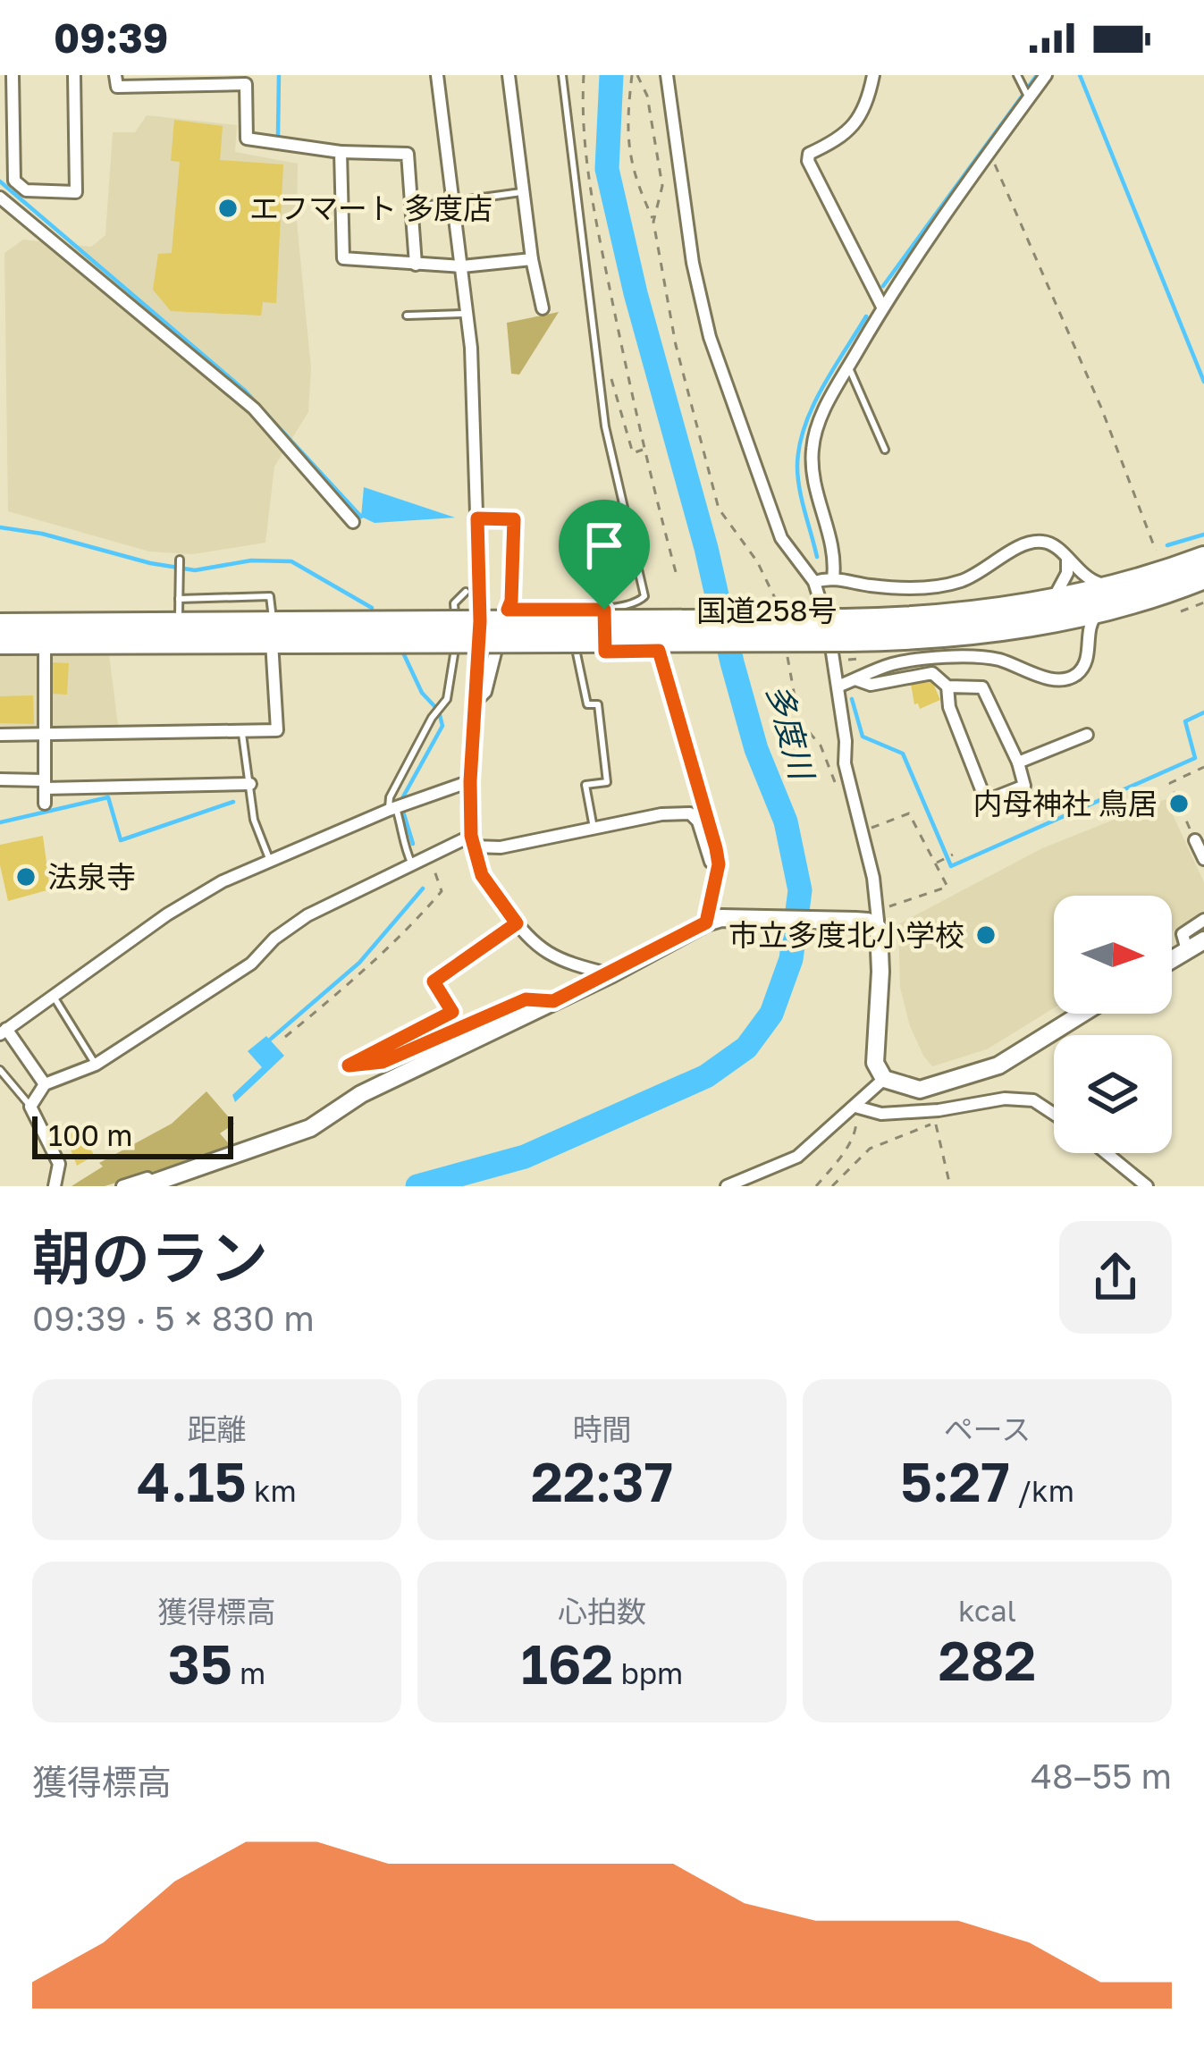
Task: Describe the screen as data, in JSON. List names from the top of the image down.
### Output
{
  "streets": {
    "highway": ["国道258号"]
  },
  "water": ["多度川"],
  "places": [
    "エフマート 多度店",
    "内母神社 鳥居",
    "法泉寺",
    "市立多度北小学校"
  ],
  "scale_bar": "100 m",
  "north": "right",
  "page": {
    "status": "09:39",
    "scale": "100 m",
    "heading": ["朝のラン", "09:39 · 5 × 830 m"],
    "stats": [
      ["距離", "4.15 km"],
      ["時間", "22:37"],
      ["ペース", "5:27 /km"],
      ["獲得標高", "35 m"],
      ["心拍数", "162 bpm"],
      ["kcal", "282"]
    ],
    "chart": ["獲得標高", "48–55 m"]
  }
}
